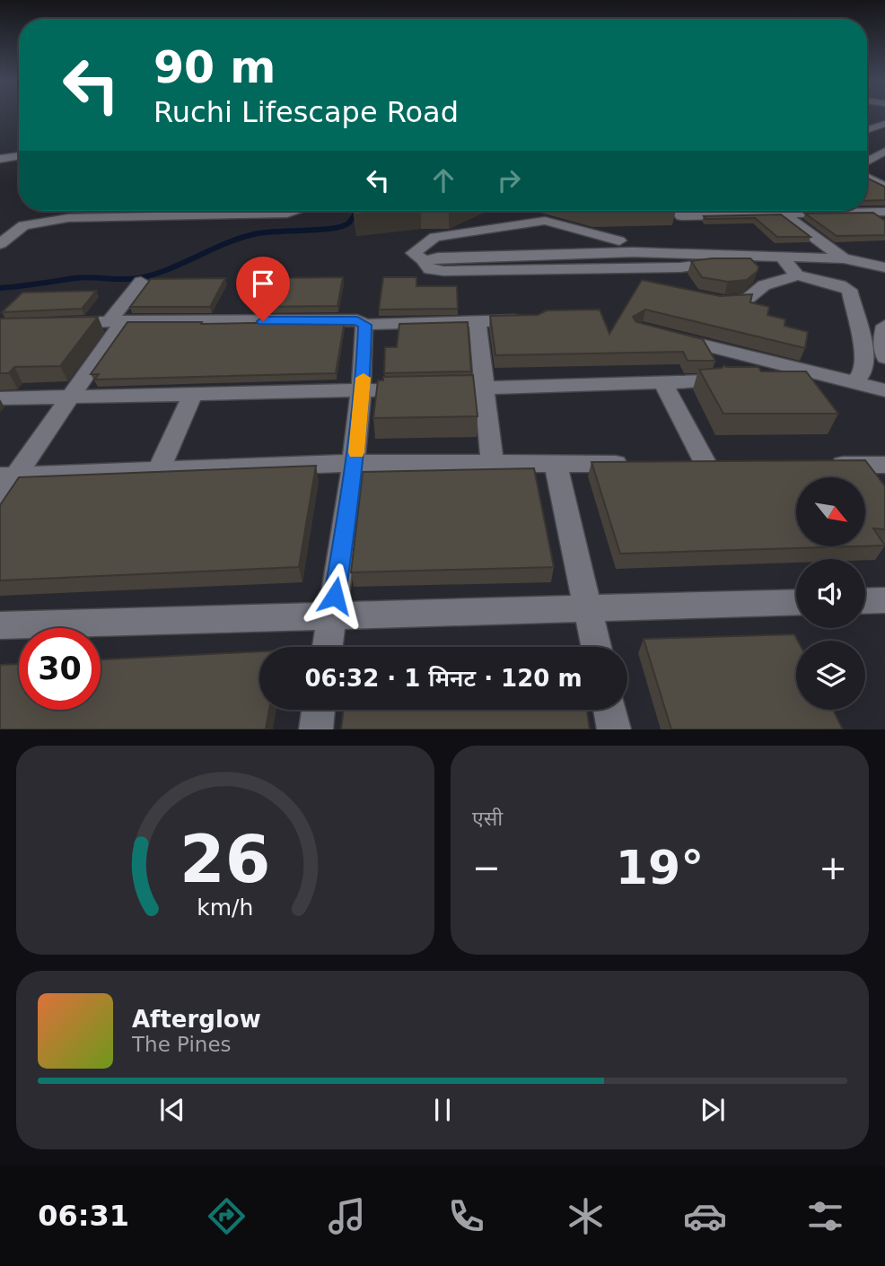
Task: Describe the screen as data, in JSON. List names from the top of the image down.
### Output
{
  "north": "bottom right",
  "page": {
    "turn": ["90 m", "Ruchi Lifescape Road"],
    "limit": "30",
    "trip": "06:32 · 1 मिनट · 120 m",
    "tile": "एसी",
    "heat": ["−", "19°", "+"],
    "song": ["Afterglow", "The Pines"],
    "tabs": "06:31",
    "gauge": ["26", "km/h"]
  }
}
